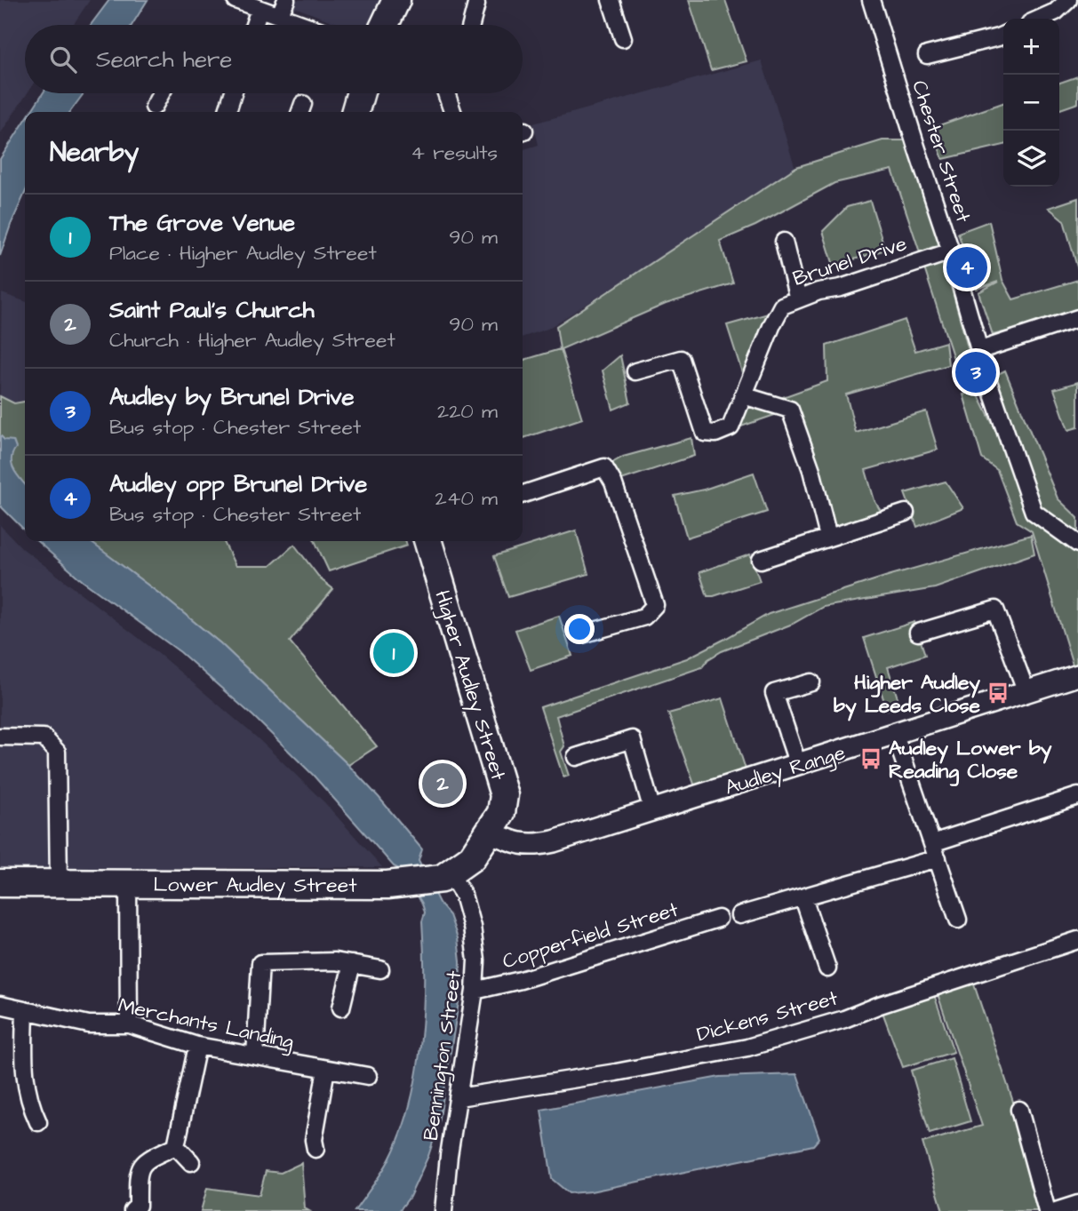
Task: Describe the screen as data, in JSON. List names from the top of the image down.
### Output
{
  "streets": {
    "highway": ["Higher Audley Street", "Lower Audley Street"],
    "street": [
      "Chester Street",
      "Brunel Drive",
      "Audley Range",
      "Copperfield Street",
      "Dickens Street",
      "Merchants Landing",
      "Bennington Street"
    ]
  },
  "crossings": [
    ["Chester Street", "Brunel Drive"],
    ["Higher Audley Street", "Audley Range"],
    ["Lower Audley Street", "Bennington Street"],
    ["Copperfield Street", "Bennington Street"],
    ["Dickens Street", "Bennington Street"]
  ],
  "places": {
    "bus stop": ["Higher Audley by Leeds Close", "Audley Lower by Reading Close"]
  },
  "page": {
    "map_buttons": ["+", "−"],
    "search": "Search here",
    "heading": ["Nearby", "4 results"],
    "list": [
      {
        "mark": "1",
        "name": "The Grove Venue",
        "note": "Place · Higher Audley Street",
        "value": "90 m"
      },
      {
        "mark": "2",
        "name": "Saint Paul's Church",
        "note": "Church · Higher Audley Street",
        "value": "90 m"
      },
      {
        "mark": "3",
        "name": "Audley by Brunel Drive",
        "note": "Bus stop · Chester Street",
        "value": "220 m"
      },
      {
        "mark": "4",
        "name": "Audley opp Brunel Drive",
        "note": "Bus stop · Chester Street",
        "value": "240 m"
      }
    ],
    "pins": [
      "4",
      "3",
      "1",
      "2"
    ]
  }
}
